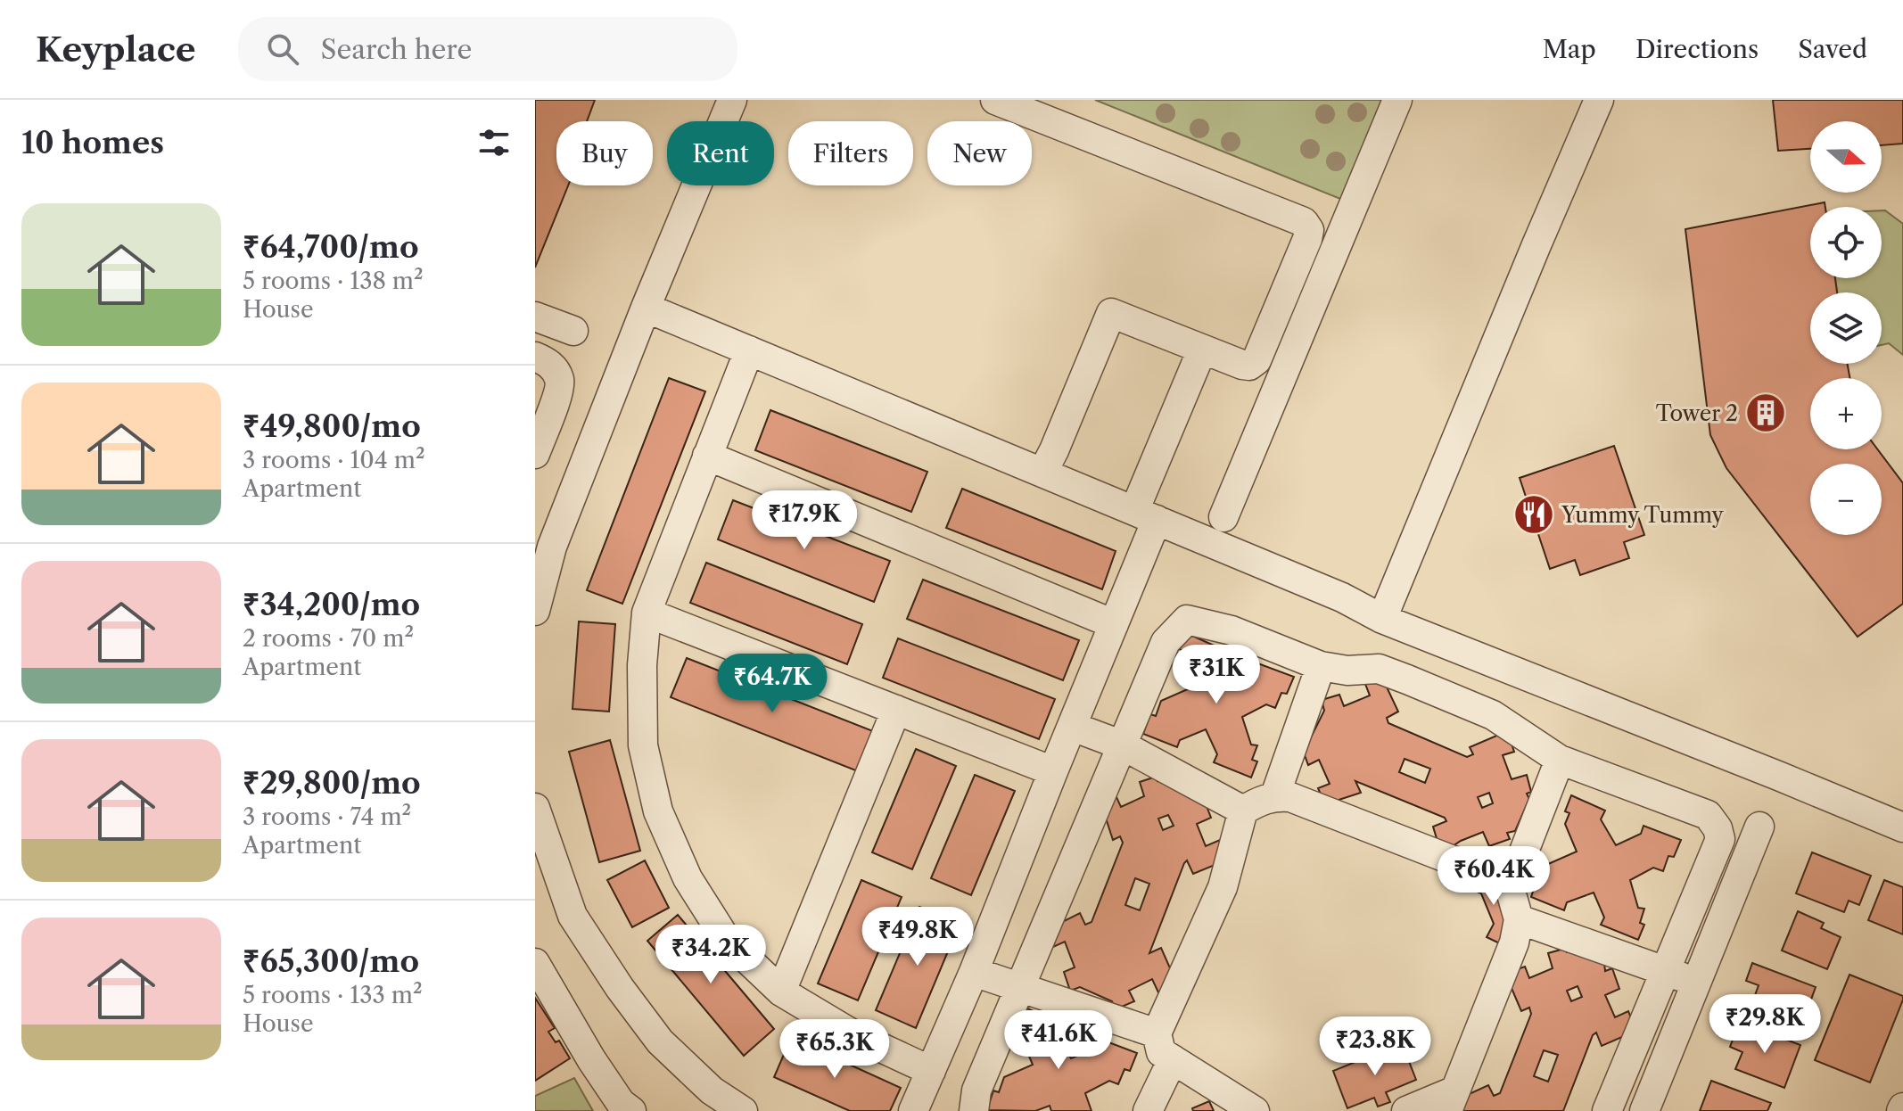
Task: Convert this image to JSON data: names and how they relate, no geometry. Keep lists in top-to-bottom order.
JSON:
{
  "places": {
    "building": ["Tower 2"],
    "restaurant": ["Yummy Tummy"]
  },
  "north": "right",
  "page": {
    "header": "Keyplace",
    "search": "Search here",
    "nav": ["Map", "Directions", "Saved"],
    "heading": "10 homes",
    "map_buttons": ["+", "−"],
    "chip": [
      "Buy",
      "Rent",
      "Filters",
      "New"
    ],
    "list": [
      {
        "name": "₹64,700/mo",
        "note": "5 rooms · 138 m² · House"
      },
      {
        "name": "₹49,800/mo",
        "note": "3 rooms · 104 m² · Apartment"
      },
      {
        "name": "₹34,200/mo",
        "note": "2 rooms · 70 m² · Apartment"
      },
      {
        "name": "₹29,800/mo",
        "note": "3 rooms · 74 m² · Apartment"
      },
      {
        "name": "₹65,300/mo",
        "note": "5 rooms · 133 m² · House"
      }
    ],
    "price": [
      "₹17.9K",
      "₹31K",
      "₹64.7K",
      "₹60.4K",
      "₹49.8K",
      "₹34.2K",
      "₹29.8K",
      "₹41.6K",
      "₹23.8K",
      "₹65.3K"
    ]
  }
}
